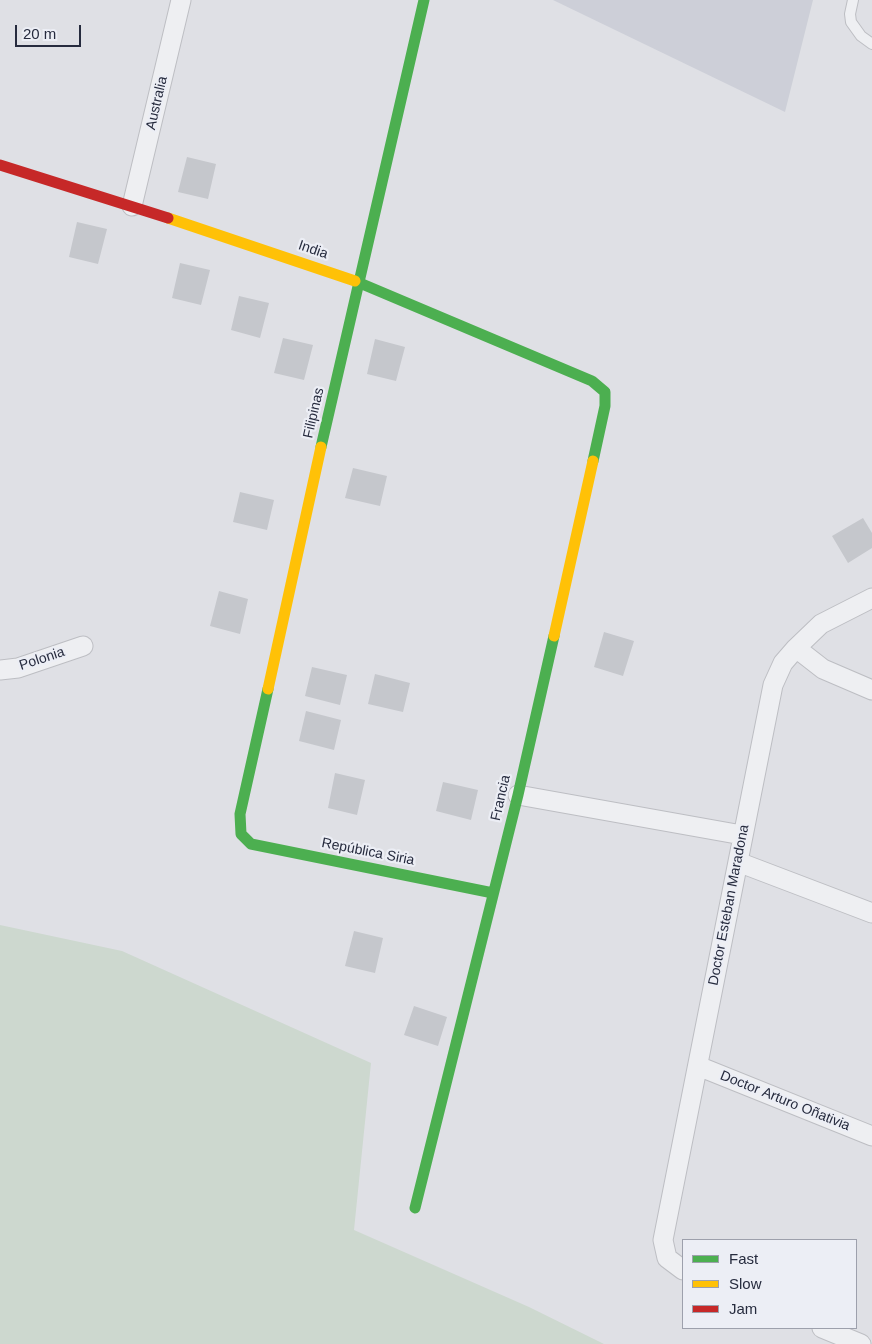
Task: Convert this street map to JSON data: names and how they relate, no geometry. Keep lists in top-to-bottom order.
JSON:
{
  "streets": {
    "street": [
      "Australia",
      "India",
      "Filipinas",
      "Polonia",
      "Francia",
      "República Siria",
      "Doctor Esteban Maradona",
      "Doctor Arturo Oñativia"
    ]
  },
  "crossings": [
    ["Australia", "India"],
    ["India", "Filipinas"],
    ["India", "Francia"],
    ["Filipinas", "República Siria"],
    ["Francia", "República Siria"],
    ["Doctor Esteban Maradona", "Doctor Arturo Oñativia"]
  ],
  "legend": ["Fast", "Slow", "Jam"],
  "scale_bar": "20 m"
}
